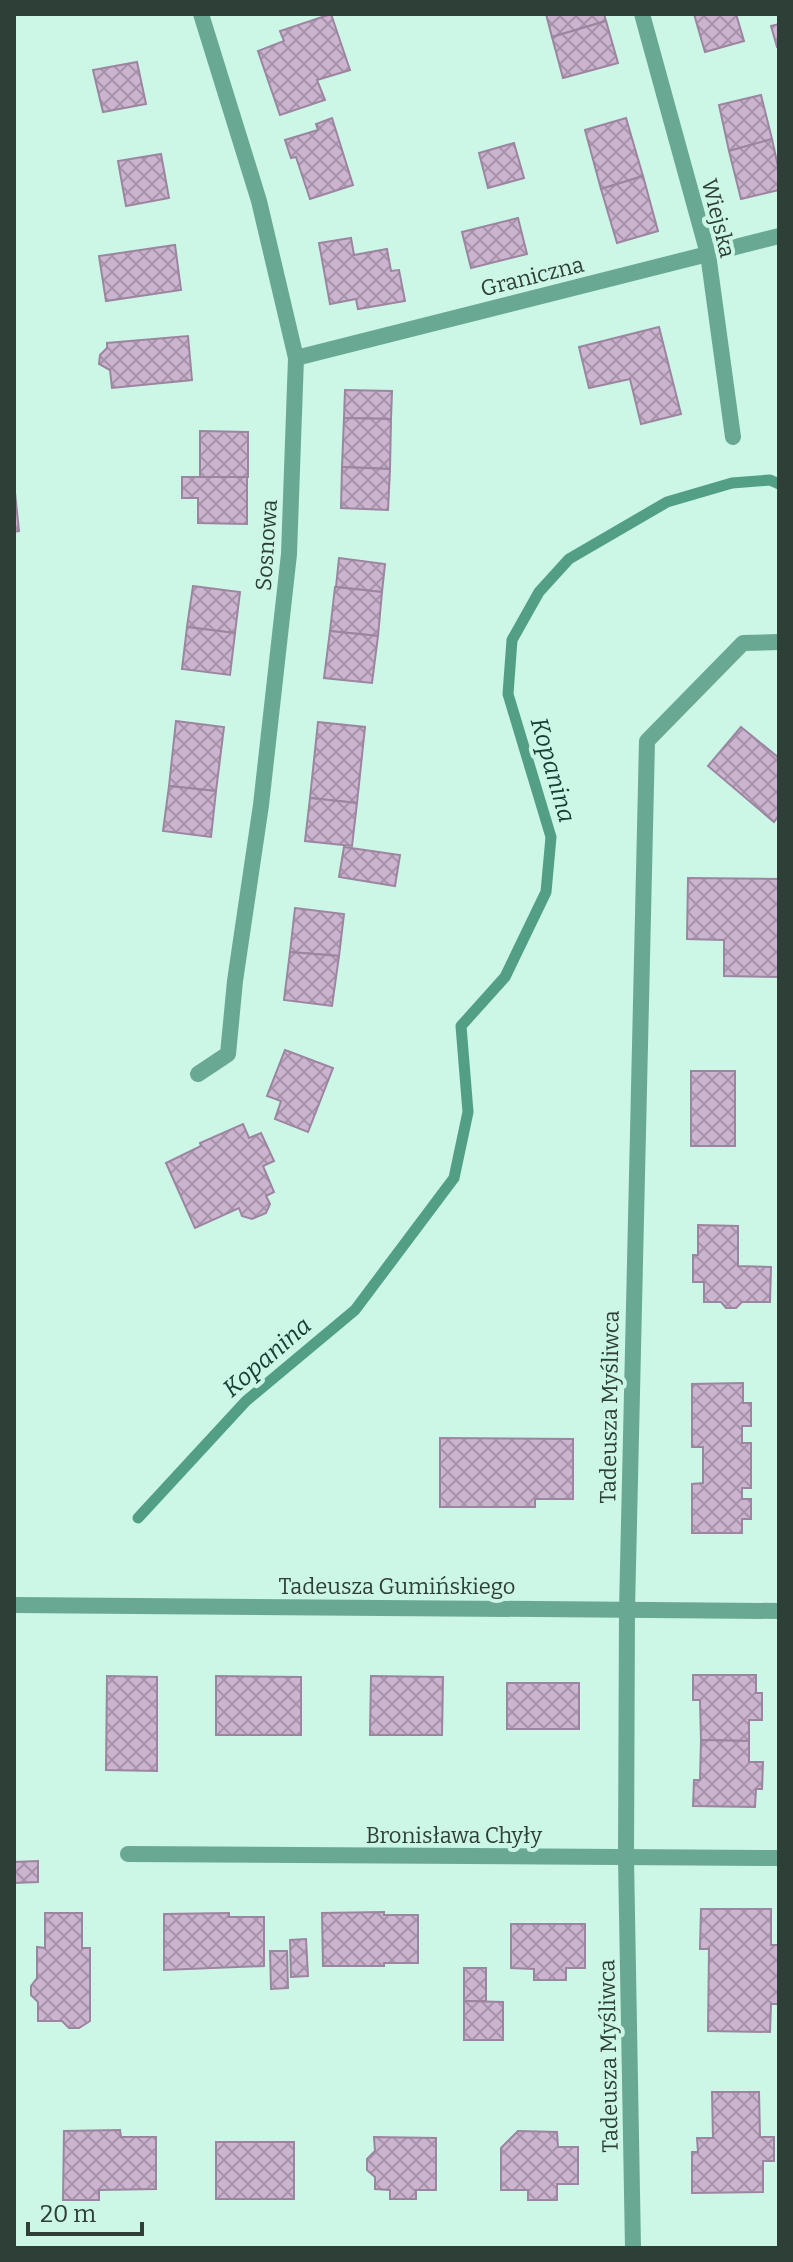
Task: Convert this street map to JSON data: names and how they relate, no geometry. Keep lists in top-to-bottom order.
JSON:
{
  "streets": {
    "street": [
      "Wiejska",
      "Graniczna",
      "Sosnowa",
      "Tadeusza Myśliwca",
      "Tadeusza Gumińskiego",
      "Bronisława Chyły"
    ]
  },
  "crossings": [
    ["Wiejska", "Graniczna"],
    ["Graniczna", "Sosnowa"],
    ["Tadeusza Myśliwca", "Tadeusza Gumińskiego"],
    ["Tadeusza Myśliwca", "Bronisława Chyły"]
  ],
  "water": ["Kopanina"],
  "scale_bar": "20 m"
}
